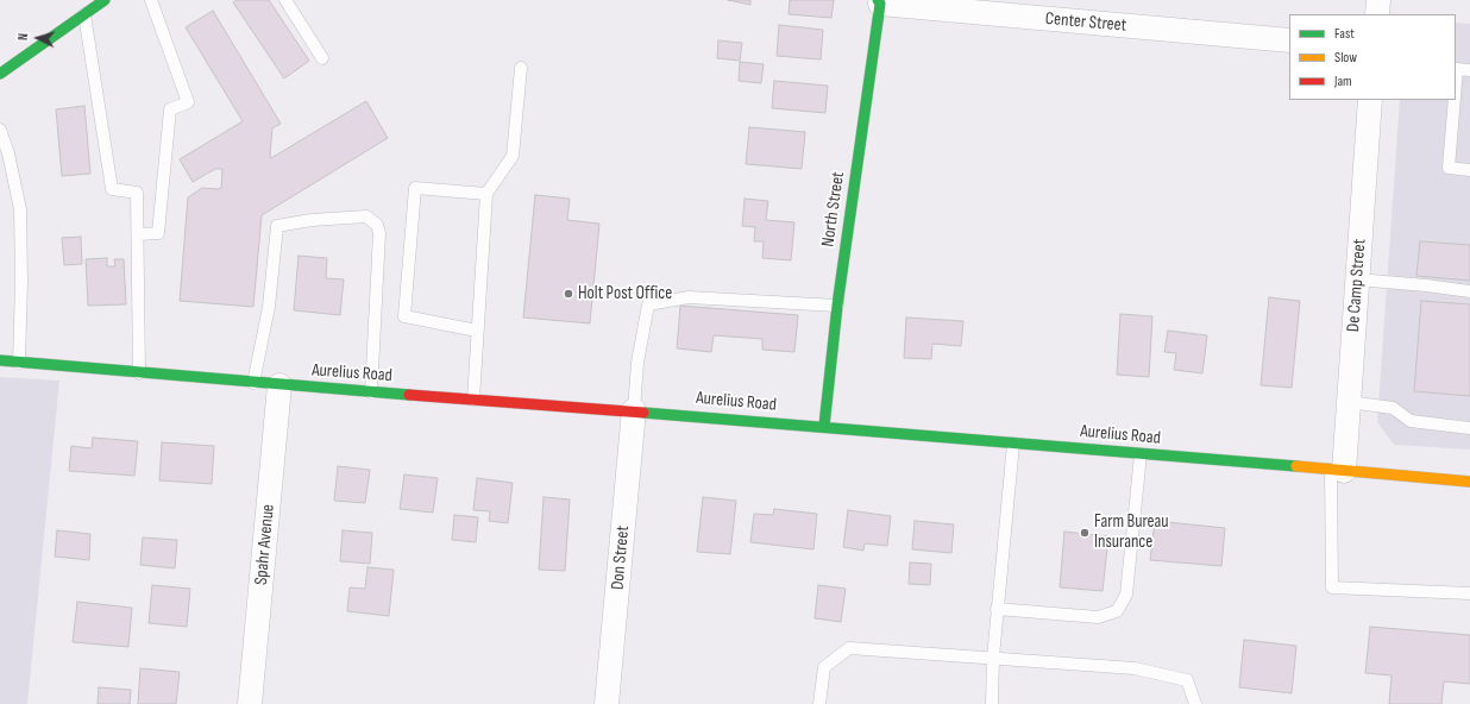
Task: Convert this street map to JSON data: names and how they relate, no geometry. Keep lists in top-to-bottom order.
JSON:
{
  "streets": {
    "street": [
      "Center Street",
      "North Street",
      "De Camp Street",
      "Aurelius Road",
      "Spahr Avenue",
      "Don Street"
    ]
  },
  "crossings": [
    ["Center Street", "North Street"],
    ["North Street", "Aurelius Road"],
    ["De Camp Street", "Aurelius Road"],
    ["Aurelius Road", "Spahr Avenue"],
    ["Aurelius Road", "Don Street"]
  ],
  "places": ["Holt Post Office", "Farm Bureau Insurance"],
  "legend": ["Fast", "Slow", "Jam"],
  "north": "left"
}
